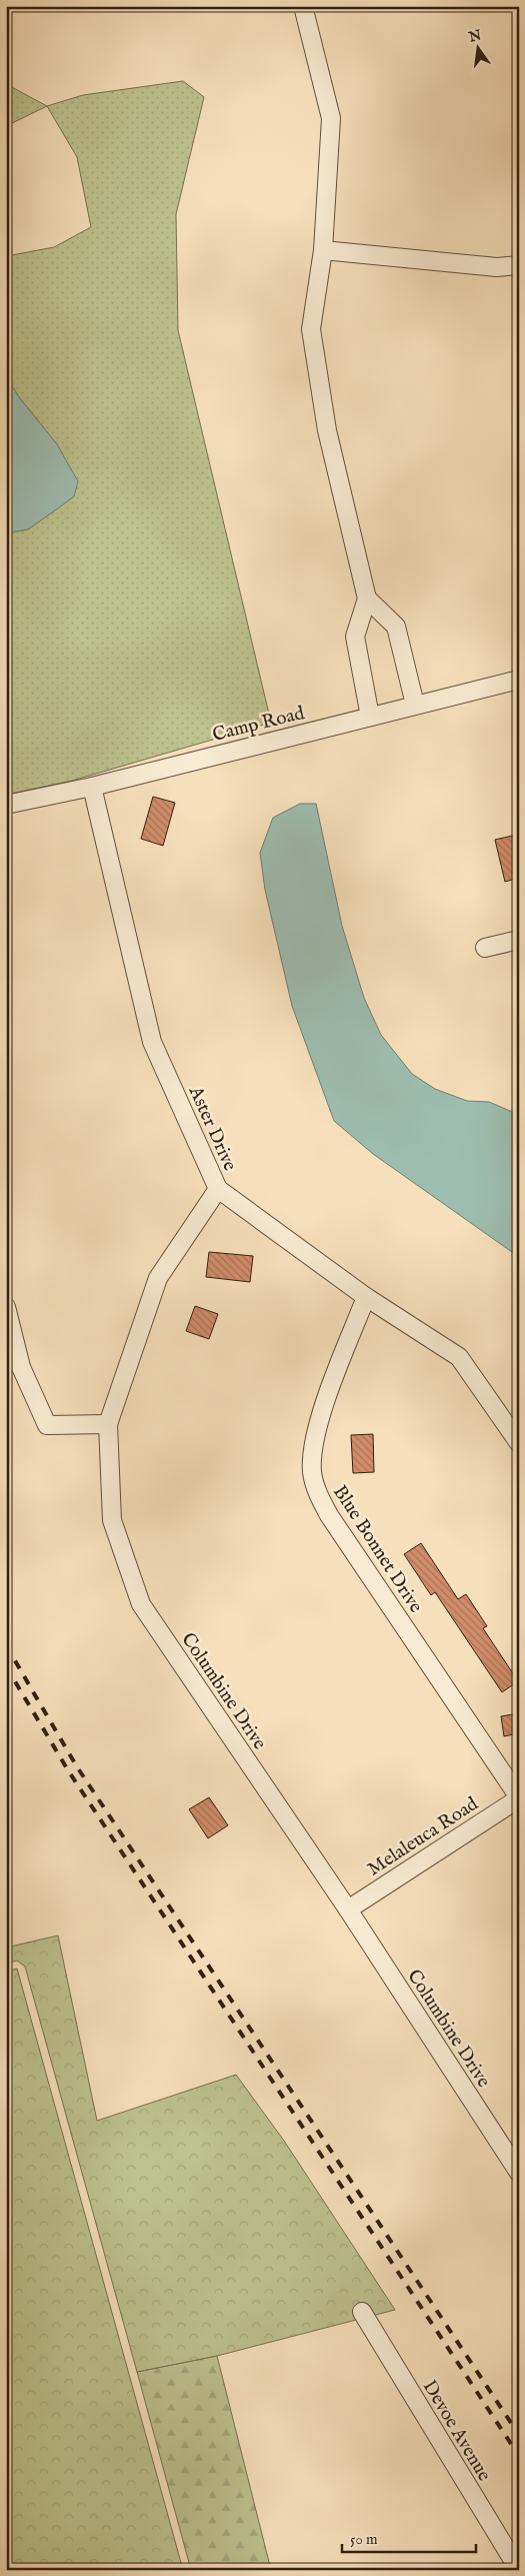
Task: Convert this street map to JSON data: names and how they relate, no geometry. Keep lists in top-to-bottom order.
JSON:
{
  "streets": {
    "street": [
      "Camp Road",
      "Aster Drive",
      "Blue Bonnet Drive",
      "Columbine Drive",
      "Melaleuca Road",
      "Devoe Avenue"
    ]
  },
  "crossings": [
    ["Camp Road", "Aster Drive"],
    ["Aster Drive", "Blue Bonnet Drive"],
    ["Aster Drive", "Columbine Drive"],
    ["Blue Bonnet Drive", "Melaleuca Road"],
    ["Columbine Drive", "Melaleuca Road"]
  ],
  "scale_bar": "50 m",
  "north": "top"
}
